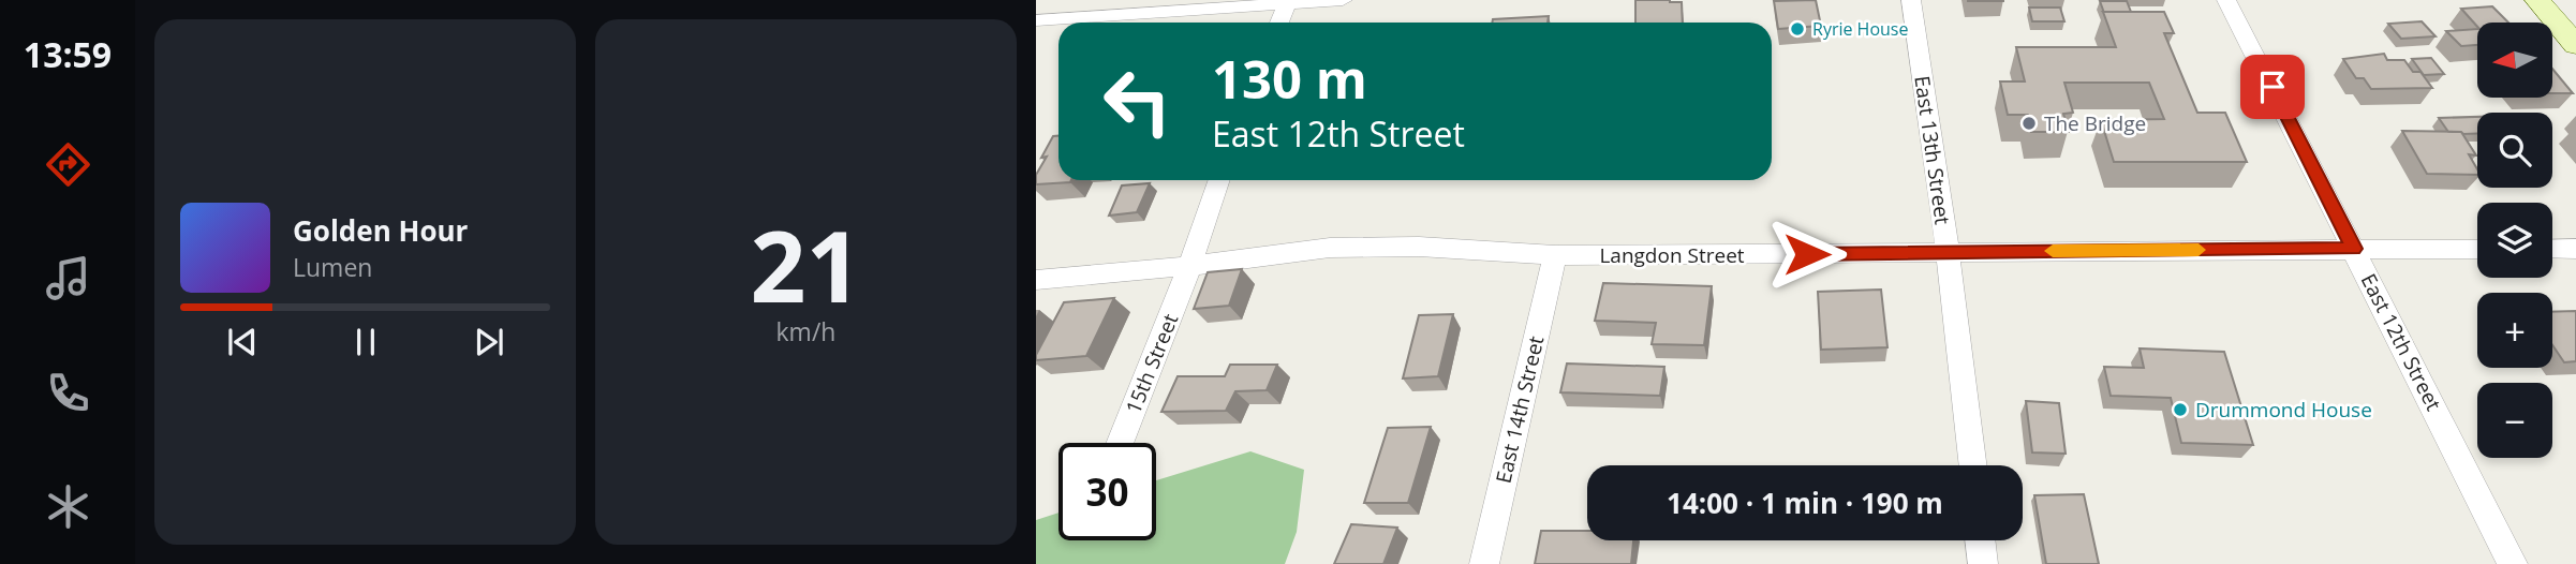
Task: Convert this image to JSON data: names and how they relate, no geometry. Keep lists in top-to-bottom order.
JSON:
{
  "streets": {
    "street": [
      "East 13th Street",
      "Langdon Street",
      "East 12th Street",
      "15th Street",
      "East 14th Street"
    ]
  },
  "crossings": [
    ["East 13th Street", "Langdon Street"],
    ["Langdon Street", "East 12th Street"],
    ["Langdon Street", "15th Street"],
    ["Langdon Street", "East 14th Street"]
  ],
  "places": ["Ryrie House", "The Bridge", "Drummond House"],
  "north": "left",
  "page": {
    "tabs": "13:59",
    "tile": ["21", "km/h"],
    "map_buttons": ["+", "−"],
    "turn": ["130 m", "East 12th Street"],
    "song": ["Golden Hour", "Lumen"],
    "limit": "30",
    "trip": "14:00 · 1 min · 190 m"
  }
}
